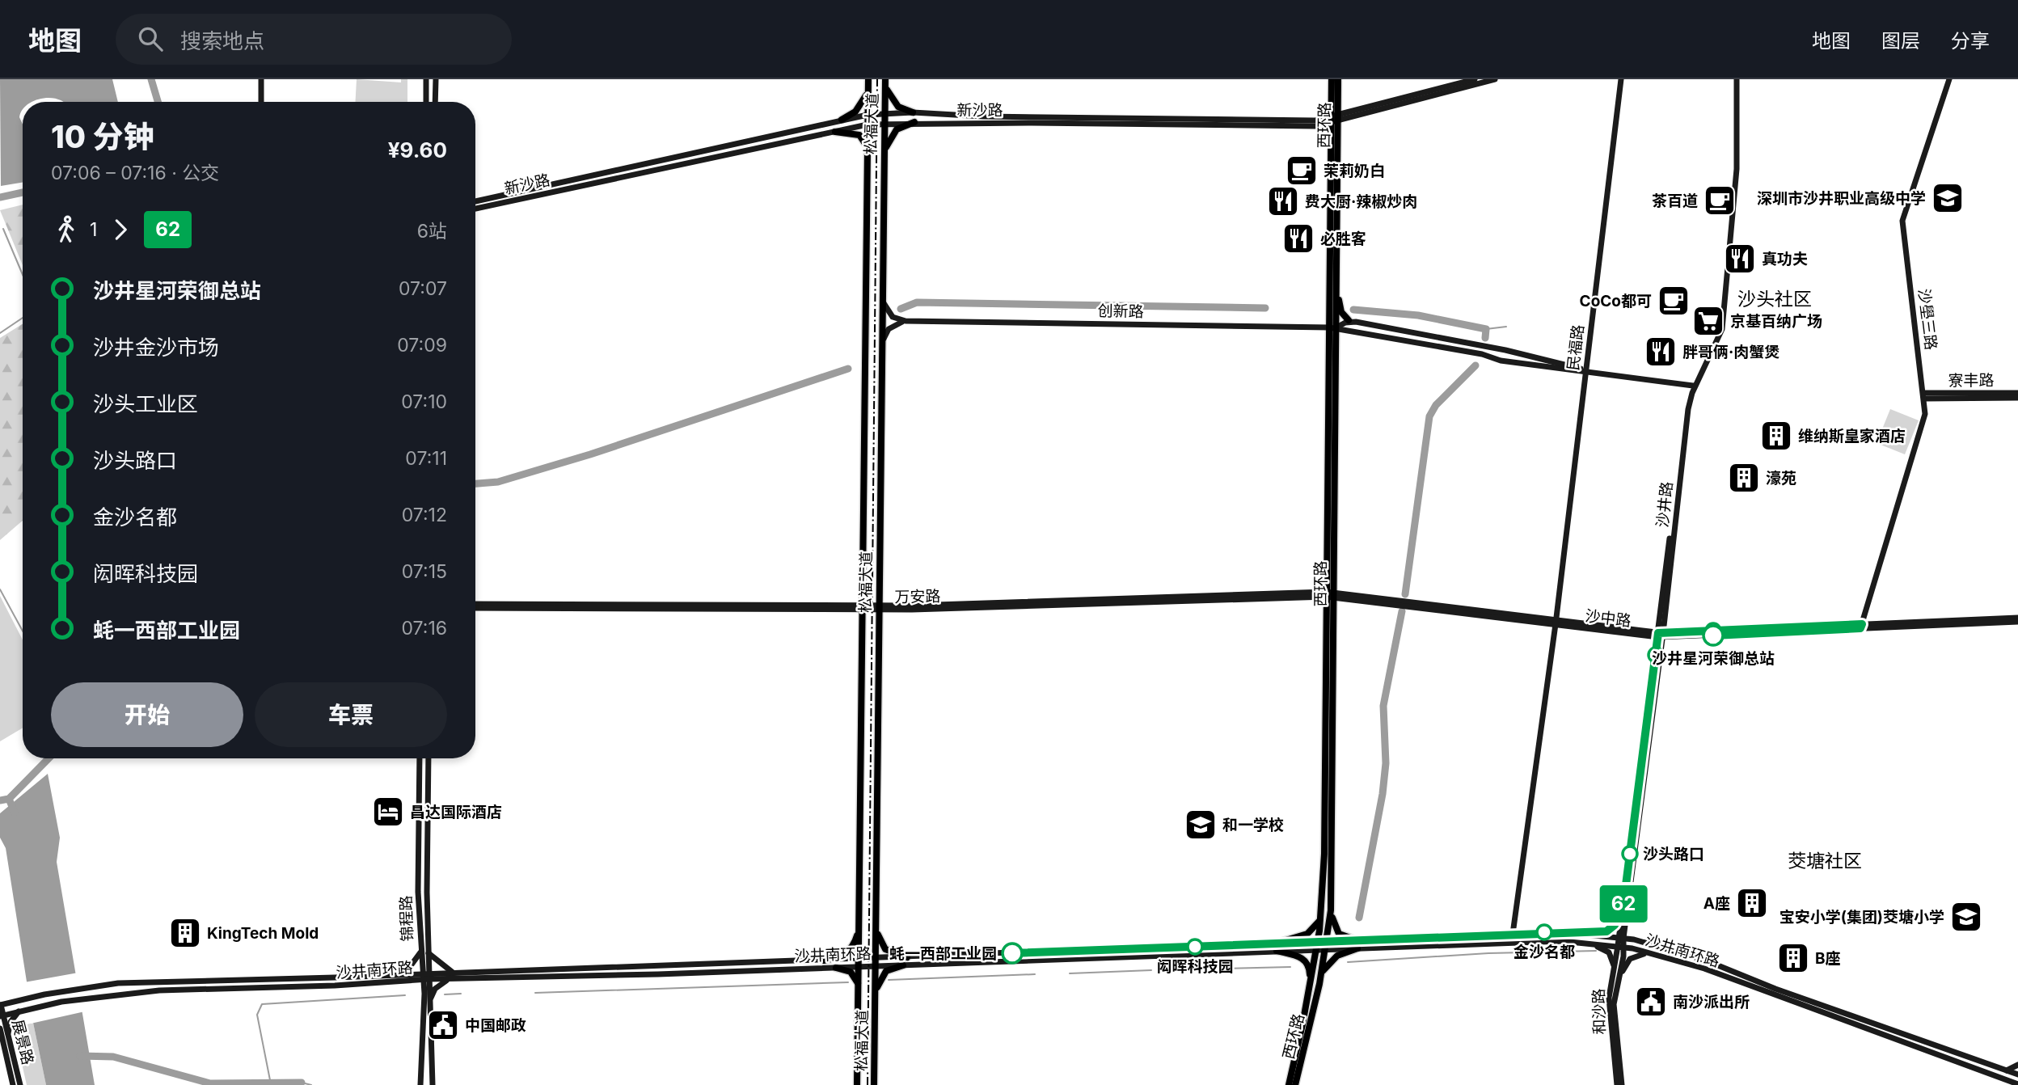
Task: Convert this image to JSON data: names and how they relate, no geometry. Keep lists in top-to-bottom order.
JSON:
{
  "streets": {
    "main road": [
      "新沙路",
      "松福大道",
      "西环路",
      "创新路",
      "沙壆三路",
      "民福路",
      "寮丰路",
      "沙井路",
      "万安路",
      "沙中路",
      "锦程路",
      "沙井南环路",
      "和沙路",
      "展景路"
    ]
  },
  "crossings": [
    ["新沙路", "松福大道"],
    ["新沙路", "西环路"],
    ["松福大道", "万安路"],
    ["松福大道", "沙井南环路"],
    ["西环路", "创新路"],
    ["西环路", "万安路"],
    ["西环路", "沙中路"],
    ["西环路", "沙井南环路"],
    ["创新路", "民福路"],
    ["创新路", "沙井路"],
    ["沙壆三路", "寮丰路"],
    ["沙壆三路", "沙中路"],
    ["民福路", "沙中路"],
    ["民福路", "沙井南环路"],
    ["沙井路", "沙中路"],
    ["沙井路", "沙井南环路"],
    ["沙井路", "和沙路"],
    ["万安路", "沙中路"],
    ["锦程路", "沙井南环路"],
    ["沙井南环路", "和沙路"],
    ["沙井南环路", "展景路"]
  ],
  "districts": ["沙头社区", "茭塘社区"],
  "places": {
    "cafe": ["茉莉奶白", "茶百道", "CoCo都可"],
    "school or university": ["深圳市沙井职业高级中学", "和一学校", "宝安小学(集团)茭塘小学"],
    "restaurant": [
      "费大厨·辣椒炒肉",
      "必胜客",
      "真功夫",
      "胖哥俩·肉蟹煲"
    ],
    "supermarket": ["京基百纳广场"],
    "building": [
      "维纳斯皇家酒店",
      "濠苑",
      "A座",
      "KingTech Mold",
      "B座"
    ],
    "other": [
      "沙井星河荣御总站",
      "沙头路口",
      "金沙名都",
      "闳晖科技园",
      "蚝一西部工业园"
    ],
    "hotel": ["昌达国际酒店"],
    "public building": ["南沙派出所", "中国邮政"]
  },
  "lines": ["bus line 62"],
  "page": {
    "header": "地图",
    "search": "搜索地点",
    "nav": ["地图", "图层", "分享"],
    "on_map": "62",
    "heading": ["10 分钟", "07:06 – 07:16 · 公交", "¥9.60"],
    "legs": ["1", "62", "6站"],
    "list": [
      {
        "name": "沙井星河荣御总站",
        "value": "07:07"
      },
      {
        "name": "沙井金沙市场",
        "value": "07:09"
      },
      {
        "name": "沙头工业区",
        "value": "07:10"
      },
      {
        "name": "沙头路口",
        "value": "07:11"
      },
      {
        "name": "金沙名都",
        "value": "07:12"
      },
      {
        "name": "闳晖科技园",
        "value": "07:15"
      },
      {
        "name": "蚝一西部工业园",
        "value": "07:16"
      }
    ],
    "buttons": ["开始", "车票"]
  }
}
